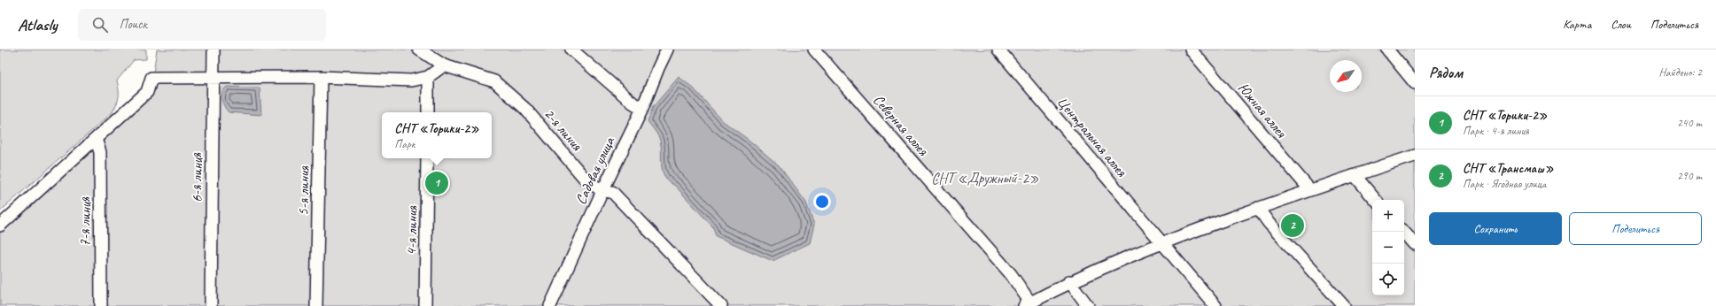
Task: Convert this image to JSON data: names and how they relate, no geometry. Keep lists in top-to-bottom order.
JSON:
{
  "streets": {
    "street": [
      "Южная аллея",
      "Северная аллея",
      "2-я линия",
      "Центральная аллея",
      "Садовая улица",
      "6-я линия",
      "5-я линия",
      "7-я линия",
      "4-я линия"
    ]
  },
  "crossings": [
    ["2-я линия", "Садовая улица"]
  ],
  "parks": ["СНТ «Дружный-2»"],
  "north": "bottom left",
  "page": {
    "header": "Atlasly",
    "search": "Поиск",
    "nav": ["Карта", "Слои", "Поделиться"],
    "heading": ["Рядом", "Найдено: 2"],
    "list": [
      {
        "mark": "1",
        "name": "СНТ «Торики-2»",
        "note": "Парк · 4-я линия",
        "value": "240 m"
      },
      {
        "mark": "2",
        "name": "СНТ «Трансмаш»",
        "note": "Парк · Ягодная улица",
        "value": "290 m"
      }
    ],
    "popup": ["СНТ «Торики-2»", "Парк"],
    "pins": ["1", "2"],
    "map_buttons": ["+", "−"],
    "buttons": ["Сохранить", "Поделиться"]
  }
}
